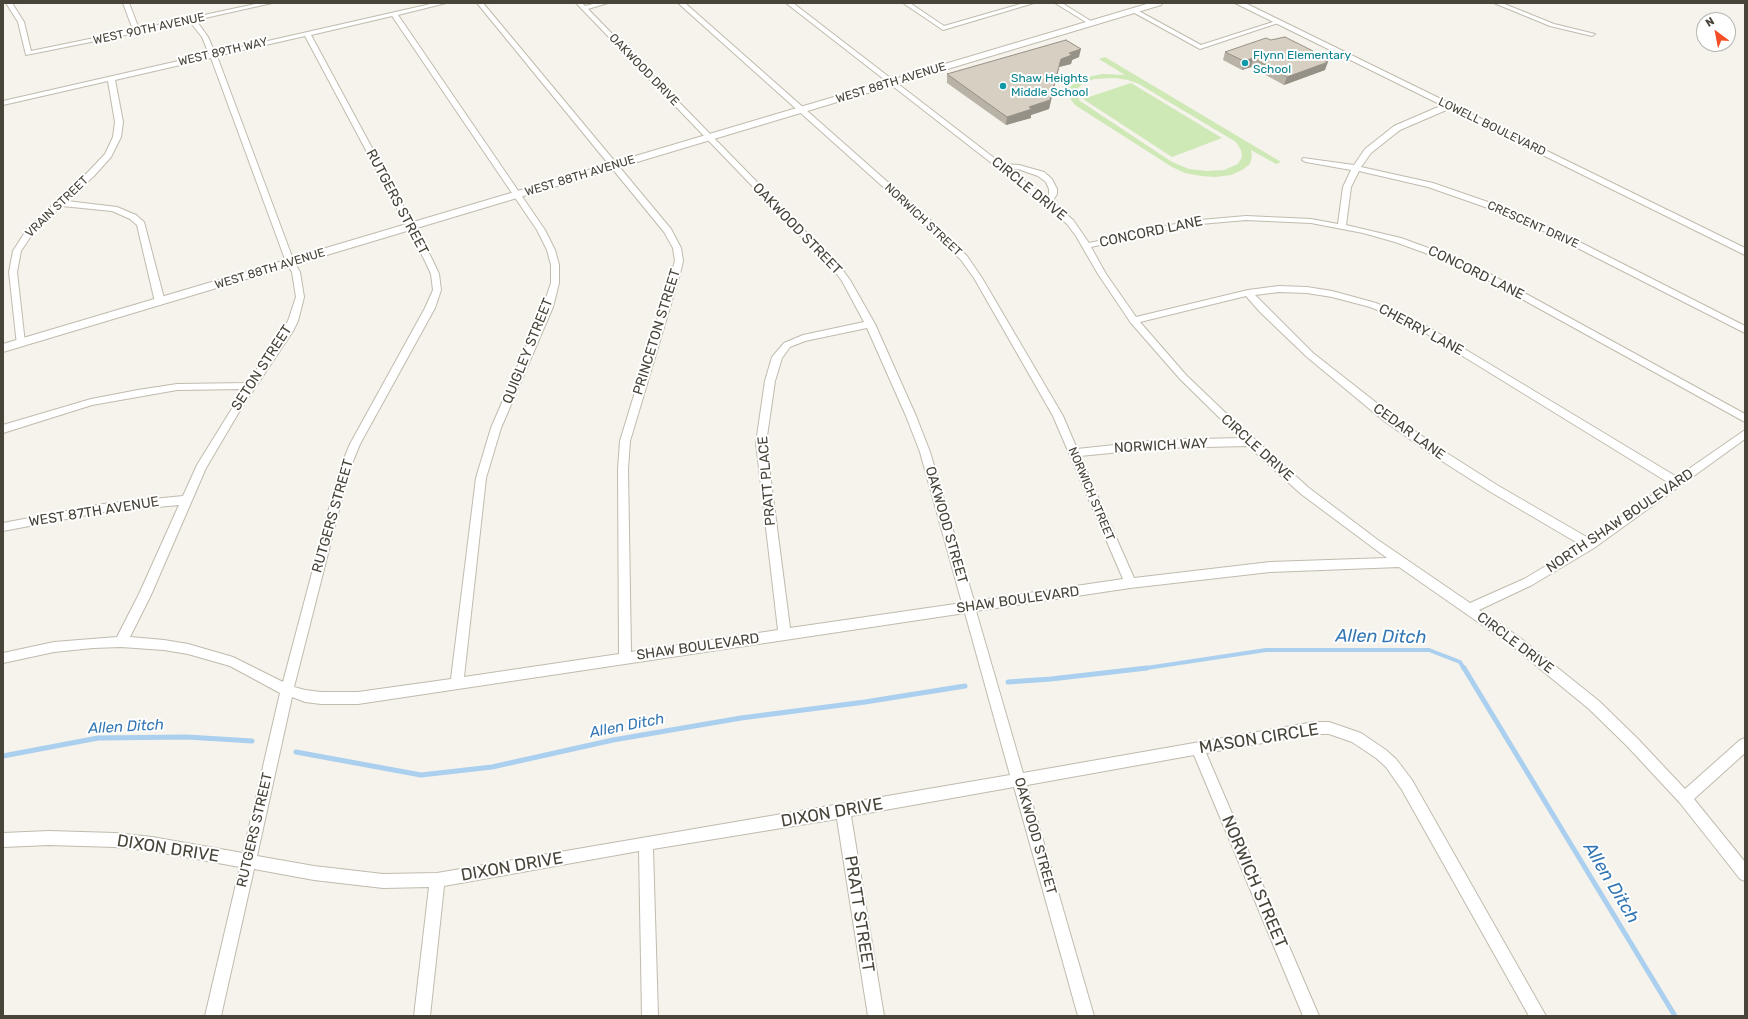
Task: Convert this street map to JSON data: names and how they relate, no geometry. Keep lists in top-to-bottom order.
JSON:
{
  "streets": {
    "street": [
      "WEST 90TH AVENUE",
      "WEST 89TH WAY",
      "OAKWOOD DRIVE",
      "WEST 88TH AVENUE",
      "LOWELL BOULEVARD",
      "CIRCLE DRIVE",
      "RUTGERS STREET",
      "VRAIN STREET",
      "NORWICH STREET",
      "CRESCENT DRIVE",
      "OAKWOOD STREET",
      "CONCORD LANE",
      "CHERRY LANE",
      "PRINCETON STREET",
      "QUIGLEY STREET",
      "SETON STREET",
      "CEDAR LANE",
      "NORWICH WAY",
      "PRATT PLACE",
      "WEST 87TH AVENUE",
      "NORTH SHAW BOULEVARD",
      "SHAW BOULEVARD",
      "MASON CIRCLE",
      "DIXON DRIVE",
      "PRATT STREET"
    ]
  },
  "crossings": [
    ["WEST 90TH AVENUE", "SETON STREET"],
    ["WEST 89TH WAY", "RUTGERS STREET"],
    ["WEST 89TH WAY", "VRAIN STREET"],
    ["WEST 89TH WAY", "QUIGLEY STREET"],
    ["WEST 89TH WAY", "SETON STREET"],
    ["OAKWOOD DRIVE", "WEST 88TH AVENUE"],
    ["OAKWOOD DRIVE", "OAKWOOD STREET"],
    ["WEST 88TH AVENUE", "CIRCLE DRIVE"],
    ["WEST 88TH AVENUE", "RUTGERS STREET"],
    ["WEST 88TH AVENUE", "VRAIN STREET"],
    ["WEST 88TH AVENUE", "NORWICH STREET"],
    ["WEST 88TH AVENUE", "OAKWOOD STREET"],
    ["WEST 88TH AVENUE", "PRINCETON STREET"],
    ["WEST 88TH AVENUE", "QUIGLEY STREET"],
    ["WEST 88TH AVENUE", "SETON STREET"],
    ["CIRCLE DRIVE", "CONCORD LANE"],
    ["CIRCLE DRIVE", "CHERRY LANE"],
    ["CIRCLE DRIVE", "NORWICH WAY"],
    ["CIRCLE DRIVE", "NORTH SHAW BOULEVARD"],
    ["CIRCLE DRIVE", "SHAW BOULEVARD"],
    ["RUTGERS STREET", "SHAW BOULEVARD"],
    ["RUTGERS STREET", "DIXON DRIVE"],
    ["NORWICH STREET", "NORWICH WAY"],
    ["NORWICH STREET", "SHAW BOULEVARD"],
    ["NORWICH STREET", "MASON CIRCLE"],
    ["OAKWOOD STREET", "PRATT PLACE"],
    ["OAKWOOD STREET", "SHAW BOULEVARD"],
    ["OAKWOOD STREET", "MASON CIRCLE"],
    ["OAKWOOD STREET", "DIXON DRIVE"],
    ["CHERRY LANE", "CEDAR LANE"],
    ["CHERRY LANE", "NORTH SHAW BOULEVARD"],
    ["PRINCETON STREET", "SHAW BOULEVARD"],
    ["QUIGLEY STREET", "SHAW BOULEVARD"],
    ["SETON STREET", "WEST 87TH AVENUE"],
    ["SETON STREET", "SHAW BOULEVARD"],
    ["CEDAR LANE", "NORTH SHAW BOULEVARD"],
    ["PRATT PLACE", "SHAW BOULEVARD"],
    ["MASON CIRCLE", "DIXON DRIVE"],
    ["DIXON DRIVE", "PRATT STREET"]
  ],
  "water": ["Allen Ditch"],
  "places": ["Flynn Elementary School", "Shaw Heights Middle School"],
  "north": "top left"
}
